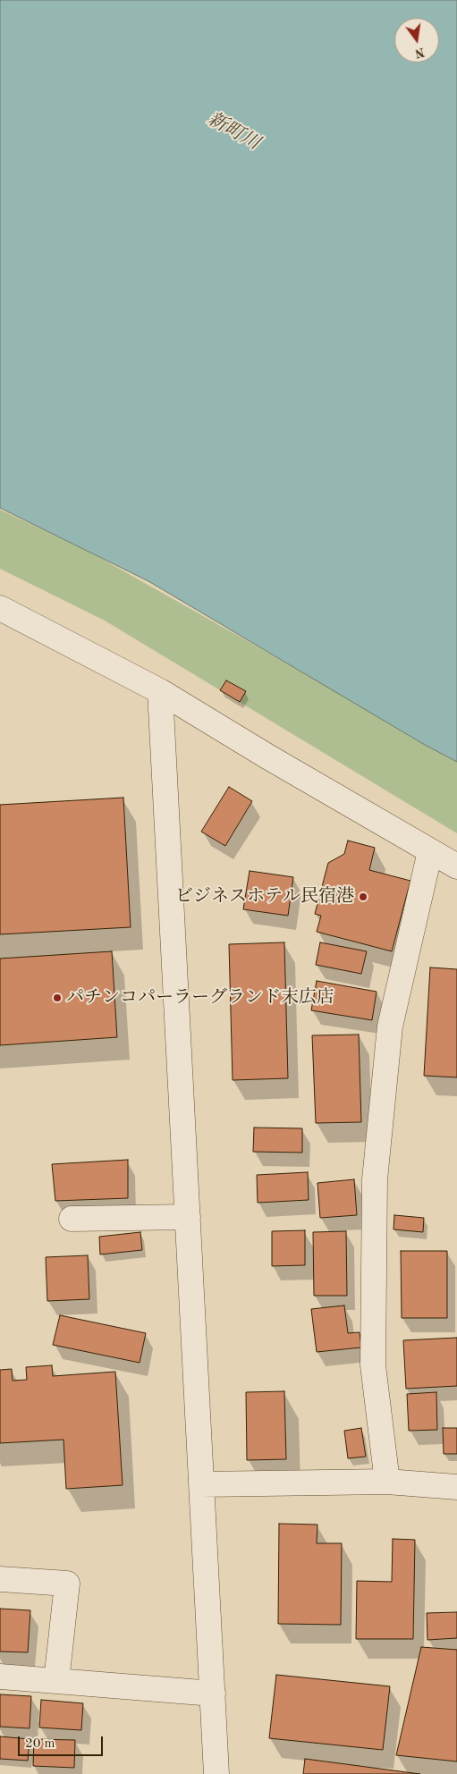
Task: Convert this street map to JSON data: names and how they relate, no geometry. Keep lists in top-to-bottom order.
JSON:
{
  "water": ["新町川"],
  "places": ["ビジネスホテル民宿港", "パチンコパーラーグランド末広店"],
  "scale_bar": "20 m",
  "north": "bottom"
}
